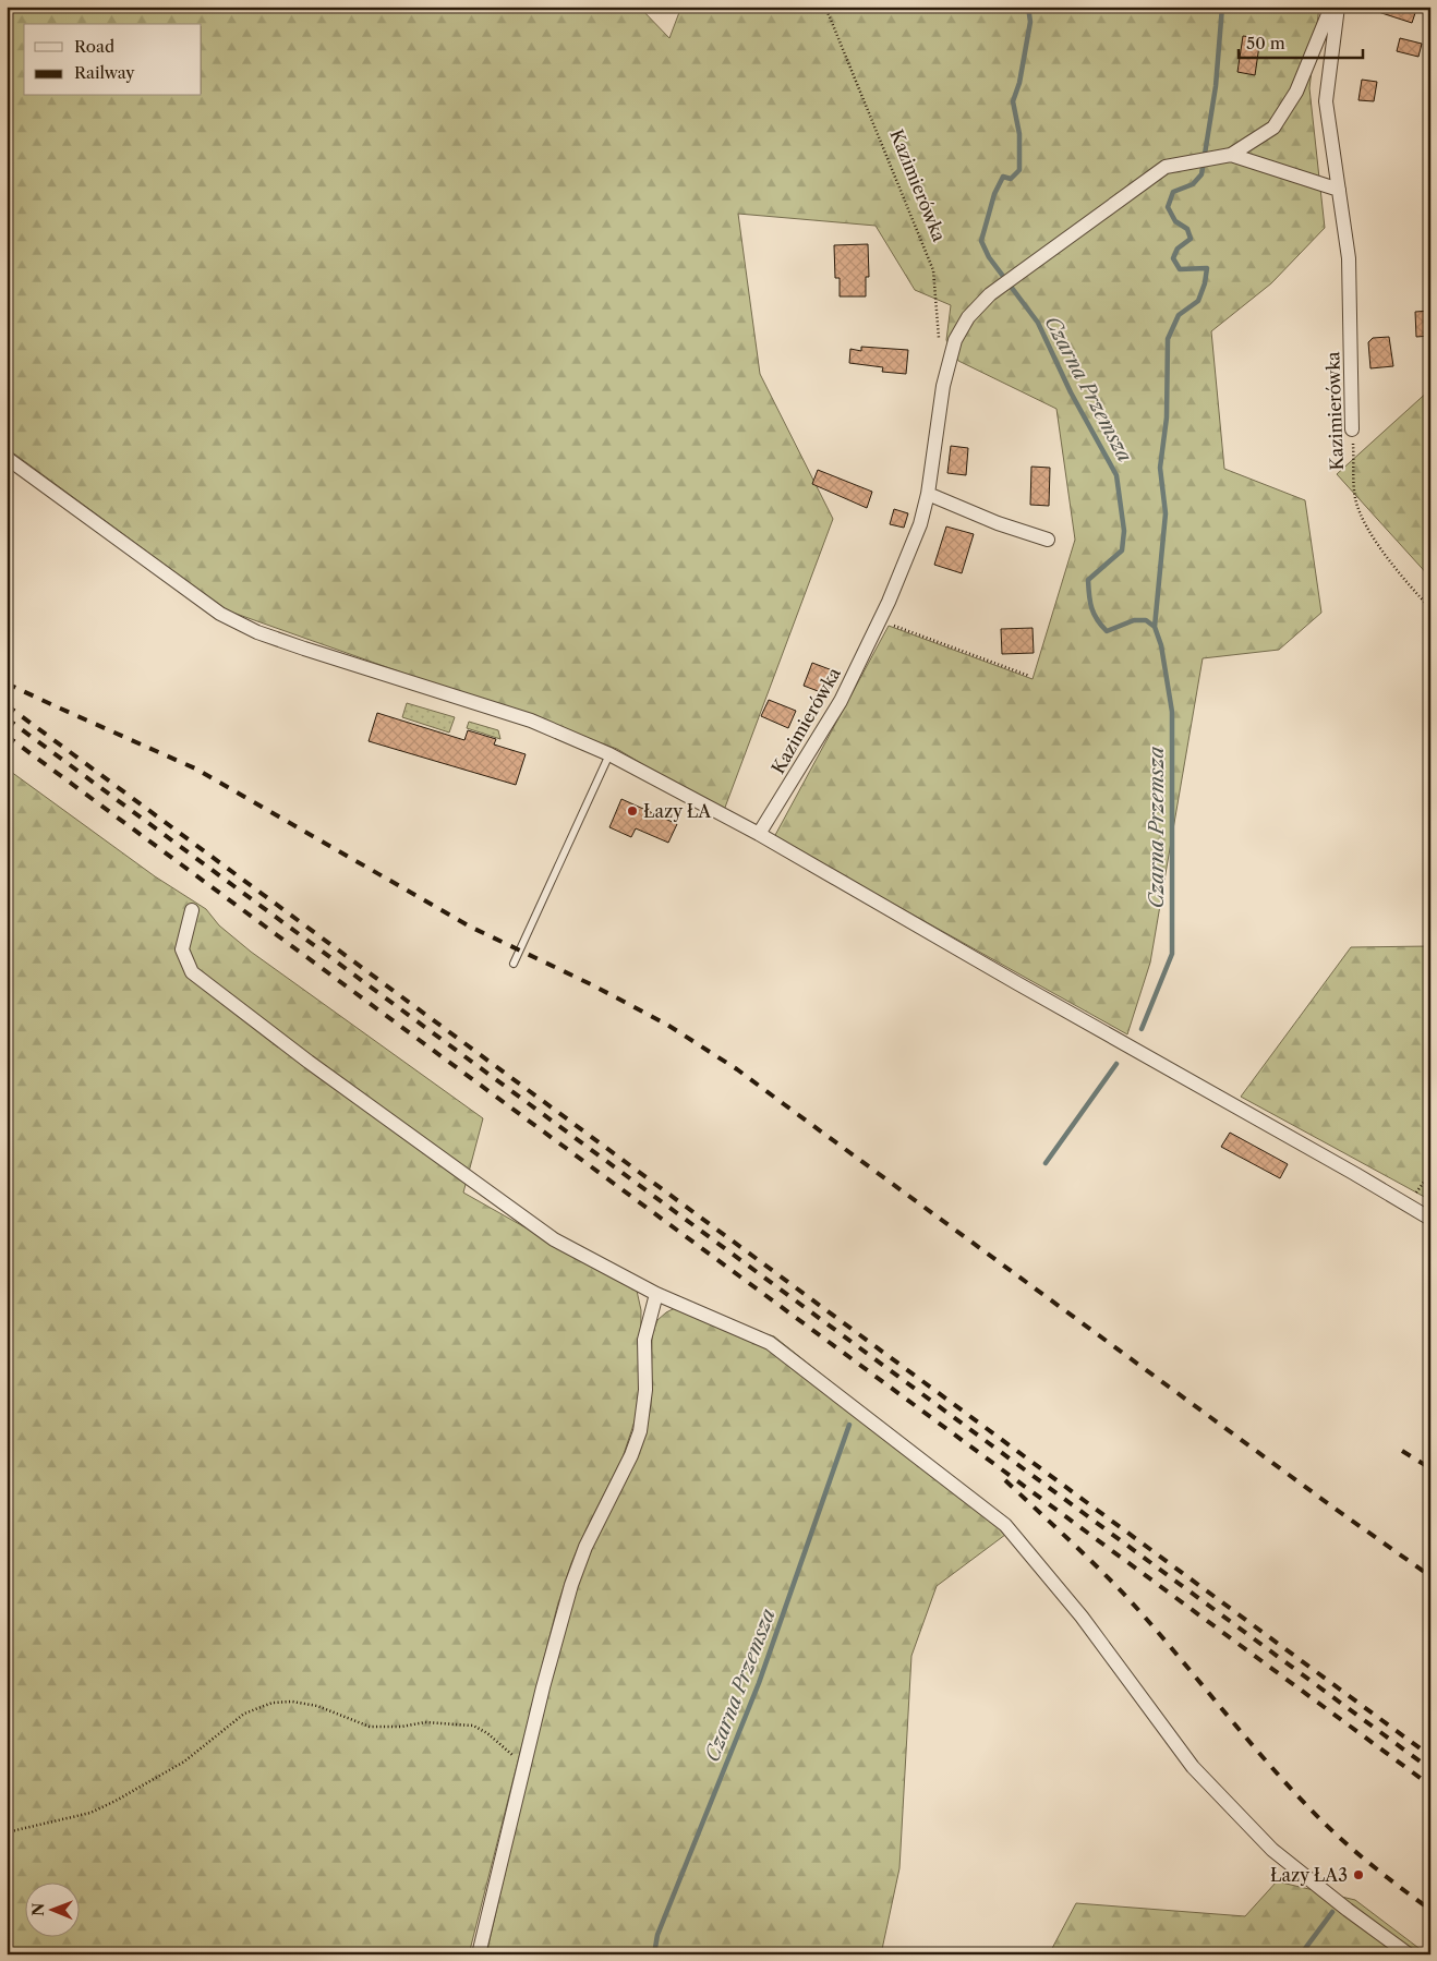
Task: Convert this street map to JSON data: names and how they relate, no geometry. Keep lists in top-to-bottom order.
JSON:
{
  "streets": {
    "street": ["Kazimierówka"]
  },
  "water": ["Czarna Przemsza"],
  "places": ["Łazy ŁA", "Łazy ŁA3"],
  "legend": ["Road", "Railway"],
  "scale_bar": "50 m",
  "north": "left"
}
